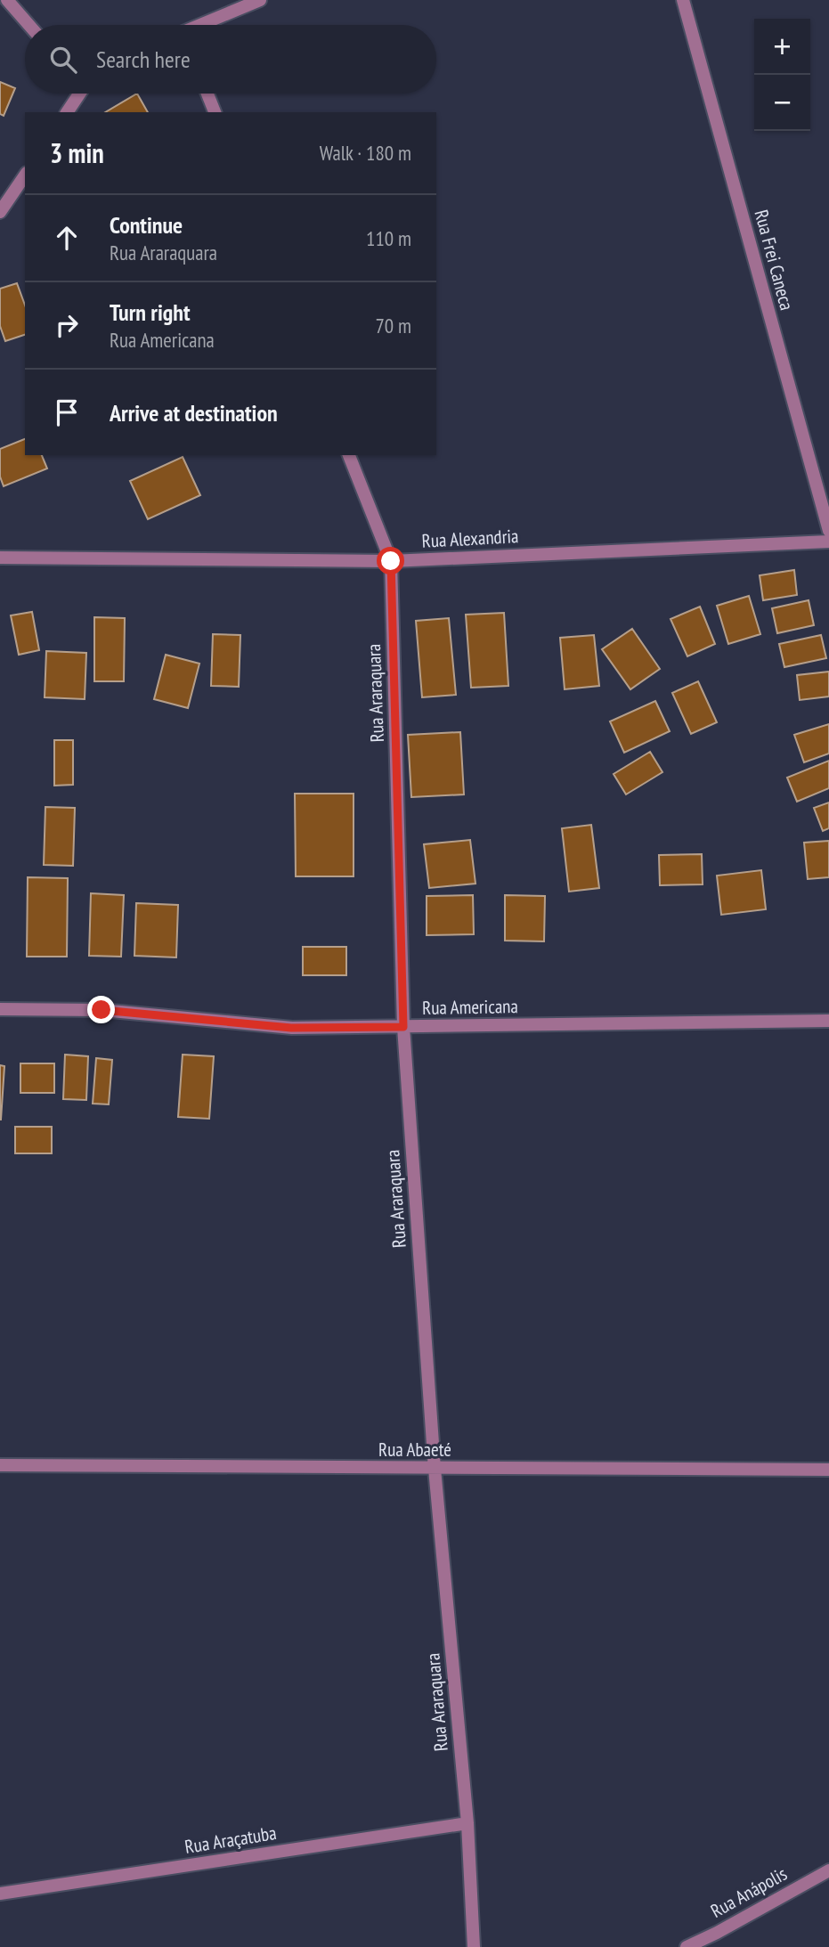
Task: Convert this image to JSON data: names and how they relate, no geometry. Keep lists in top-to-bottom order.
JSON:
{
  "streets": {
    "street": [
      "Rua Frei Caneca",
      "Rua Alexandria",
      "Rua Araraquara",
      "Rua Americana",
      "Rua Abaeté",
      "Rua Araçatuba",
      "Rua Anápolis"
    ]
  },
  "crossings": [
    ["Rua Alexandria", "Rua Araraquara"],
    ["Rua Araraquara", "Rua Americana"],
    ["Rua Araraquara", "Rua Abaeté"],
    ["Rua Araraquara", "Rua Araçatuba"]
  ],
  "page": {
    "map_buttons": ["+", "−"],
    "search": "Search here",
    "heading": ["3 min", "Walk · 180 m"],
    "list": [
      ["Continue", "Rua Araraquara", "110 m"],
      ["Turn right", "Rua Americana", "70 m"],
      "Arrive at destination"
    ]
  }
}
